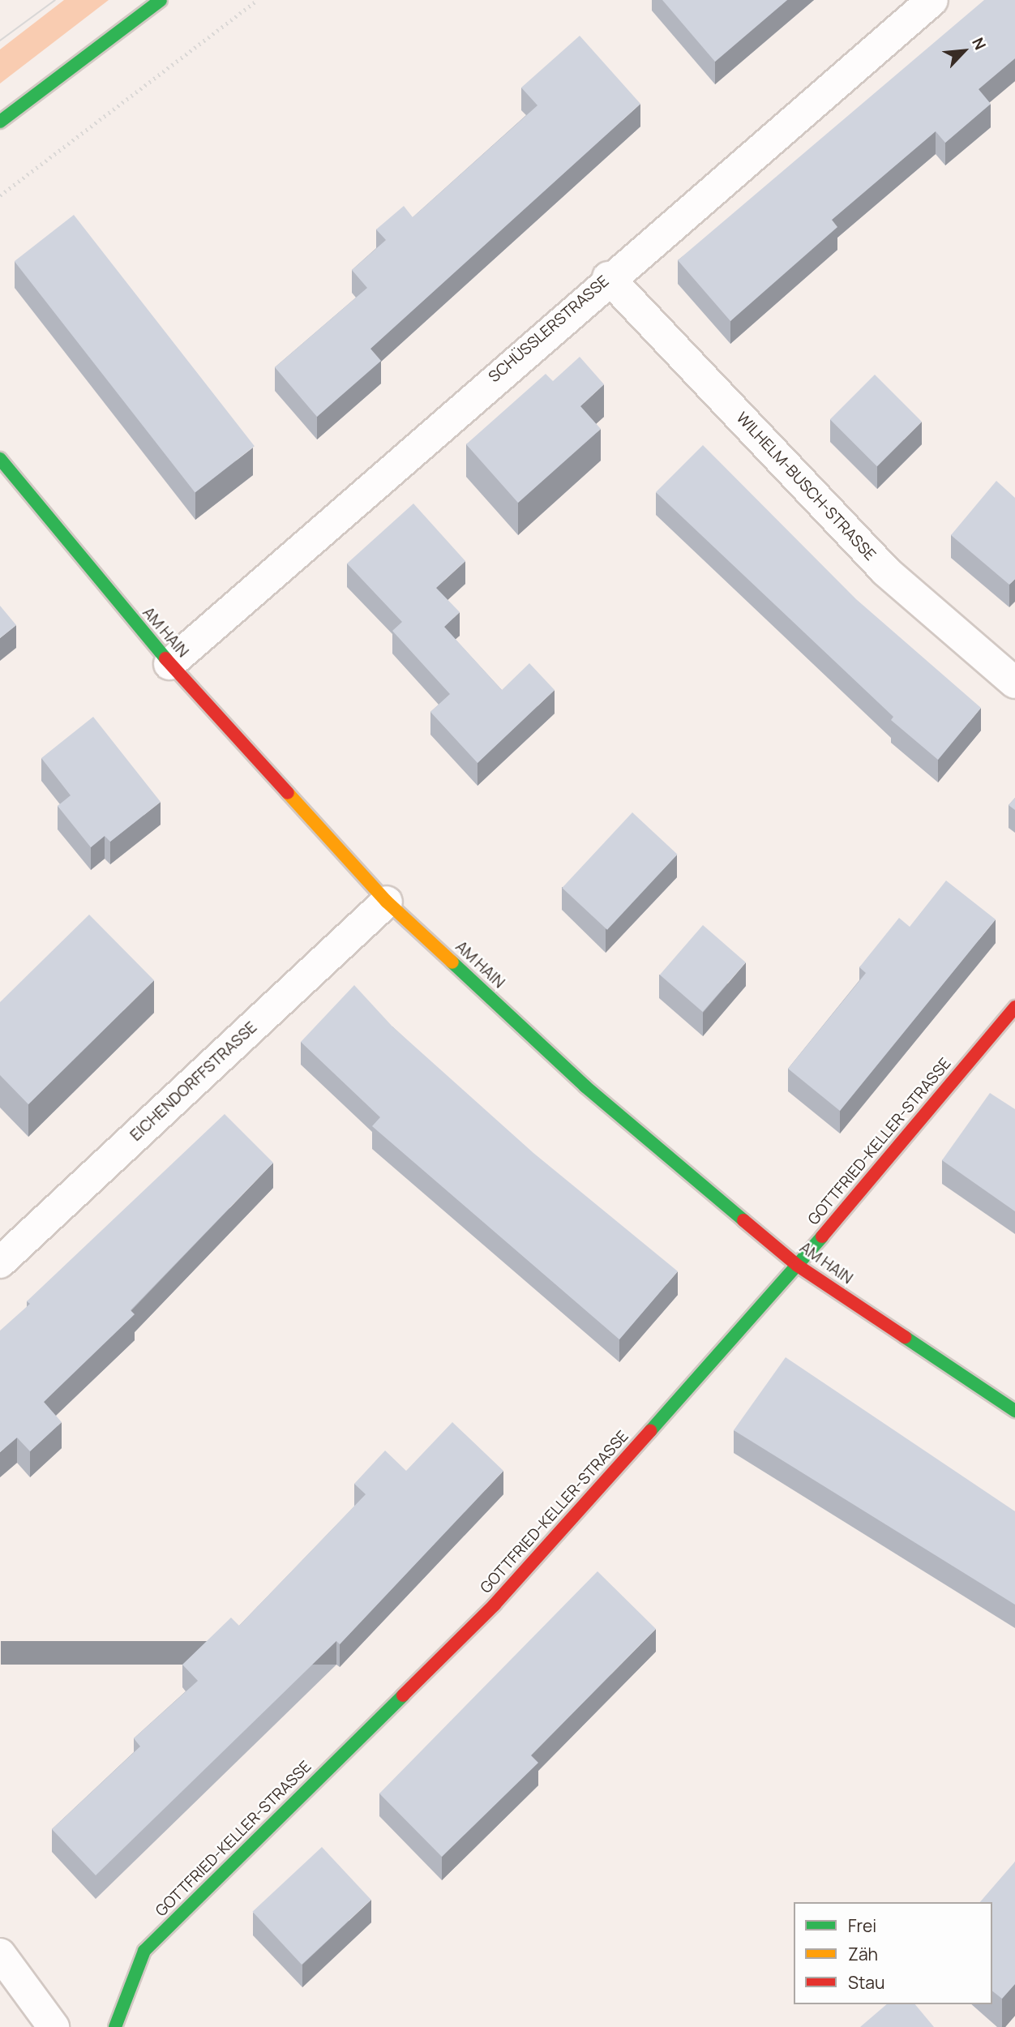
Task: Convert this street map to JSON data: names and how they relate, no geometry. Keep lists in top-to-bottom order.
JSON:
{
  "streets": {
    "street": [
      "SCHÜSSLERSTRASSE",
      "WILHELM-BUSCH-STRASSE",
      "AM HAIN",
      "EICHENDORFFSTRASSE",
      "GOTTFRIED-KELLER-STRASSE"
    ]
  },
  "crossings": [
    ["SCHÜSSLERSTRASSE", "WILHELM-BUSCH-STRASSE"],
    ["SCHÜSSLERSTRASSE", "AM HAIN"],
    ["AM HAIN", "EICHENDORFFSTRASSE"],
    ["AM HAIN", "GOTTFRIED-KELLER-STRASSE"]
  ],
  "legend": ["Frei", "Zäh", "Stau"],
  "north": "top right"
}
